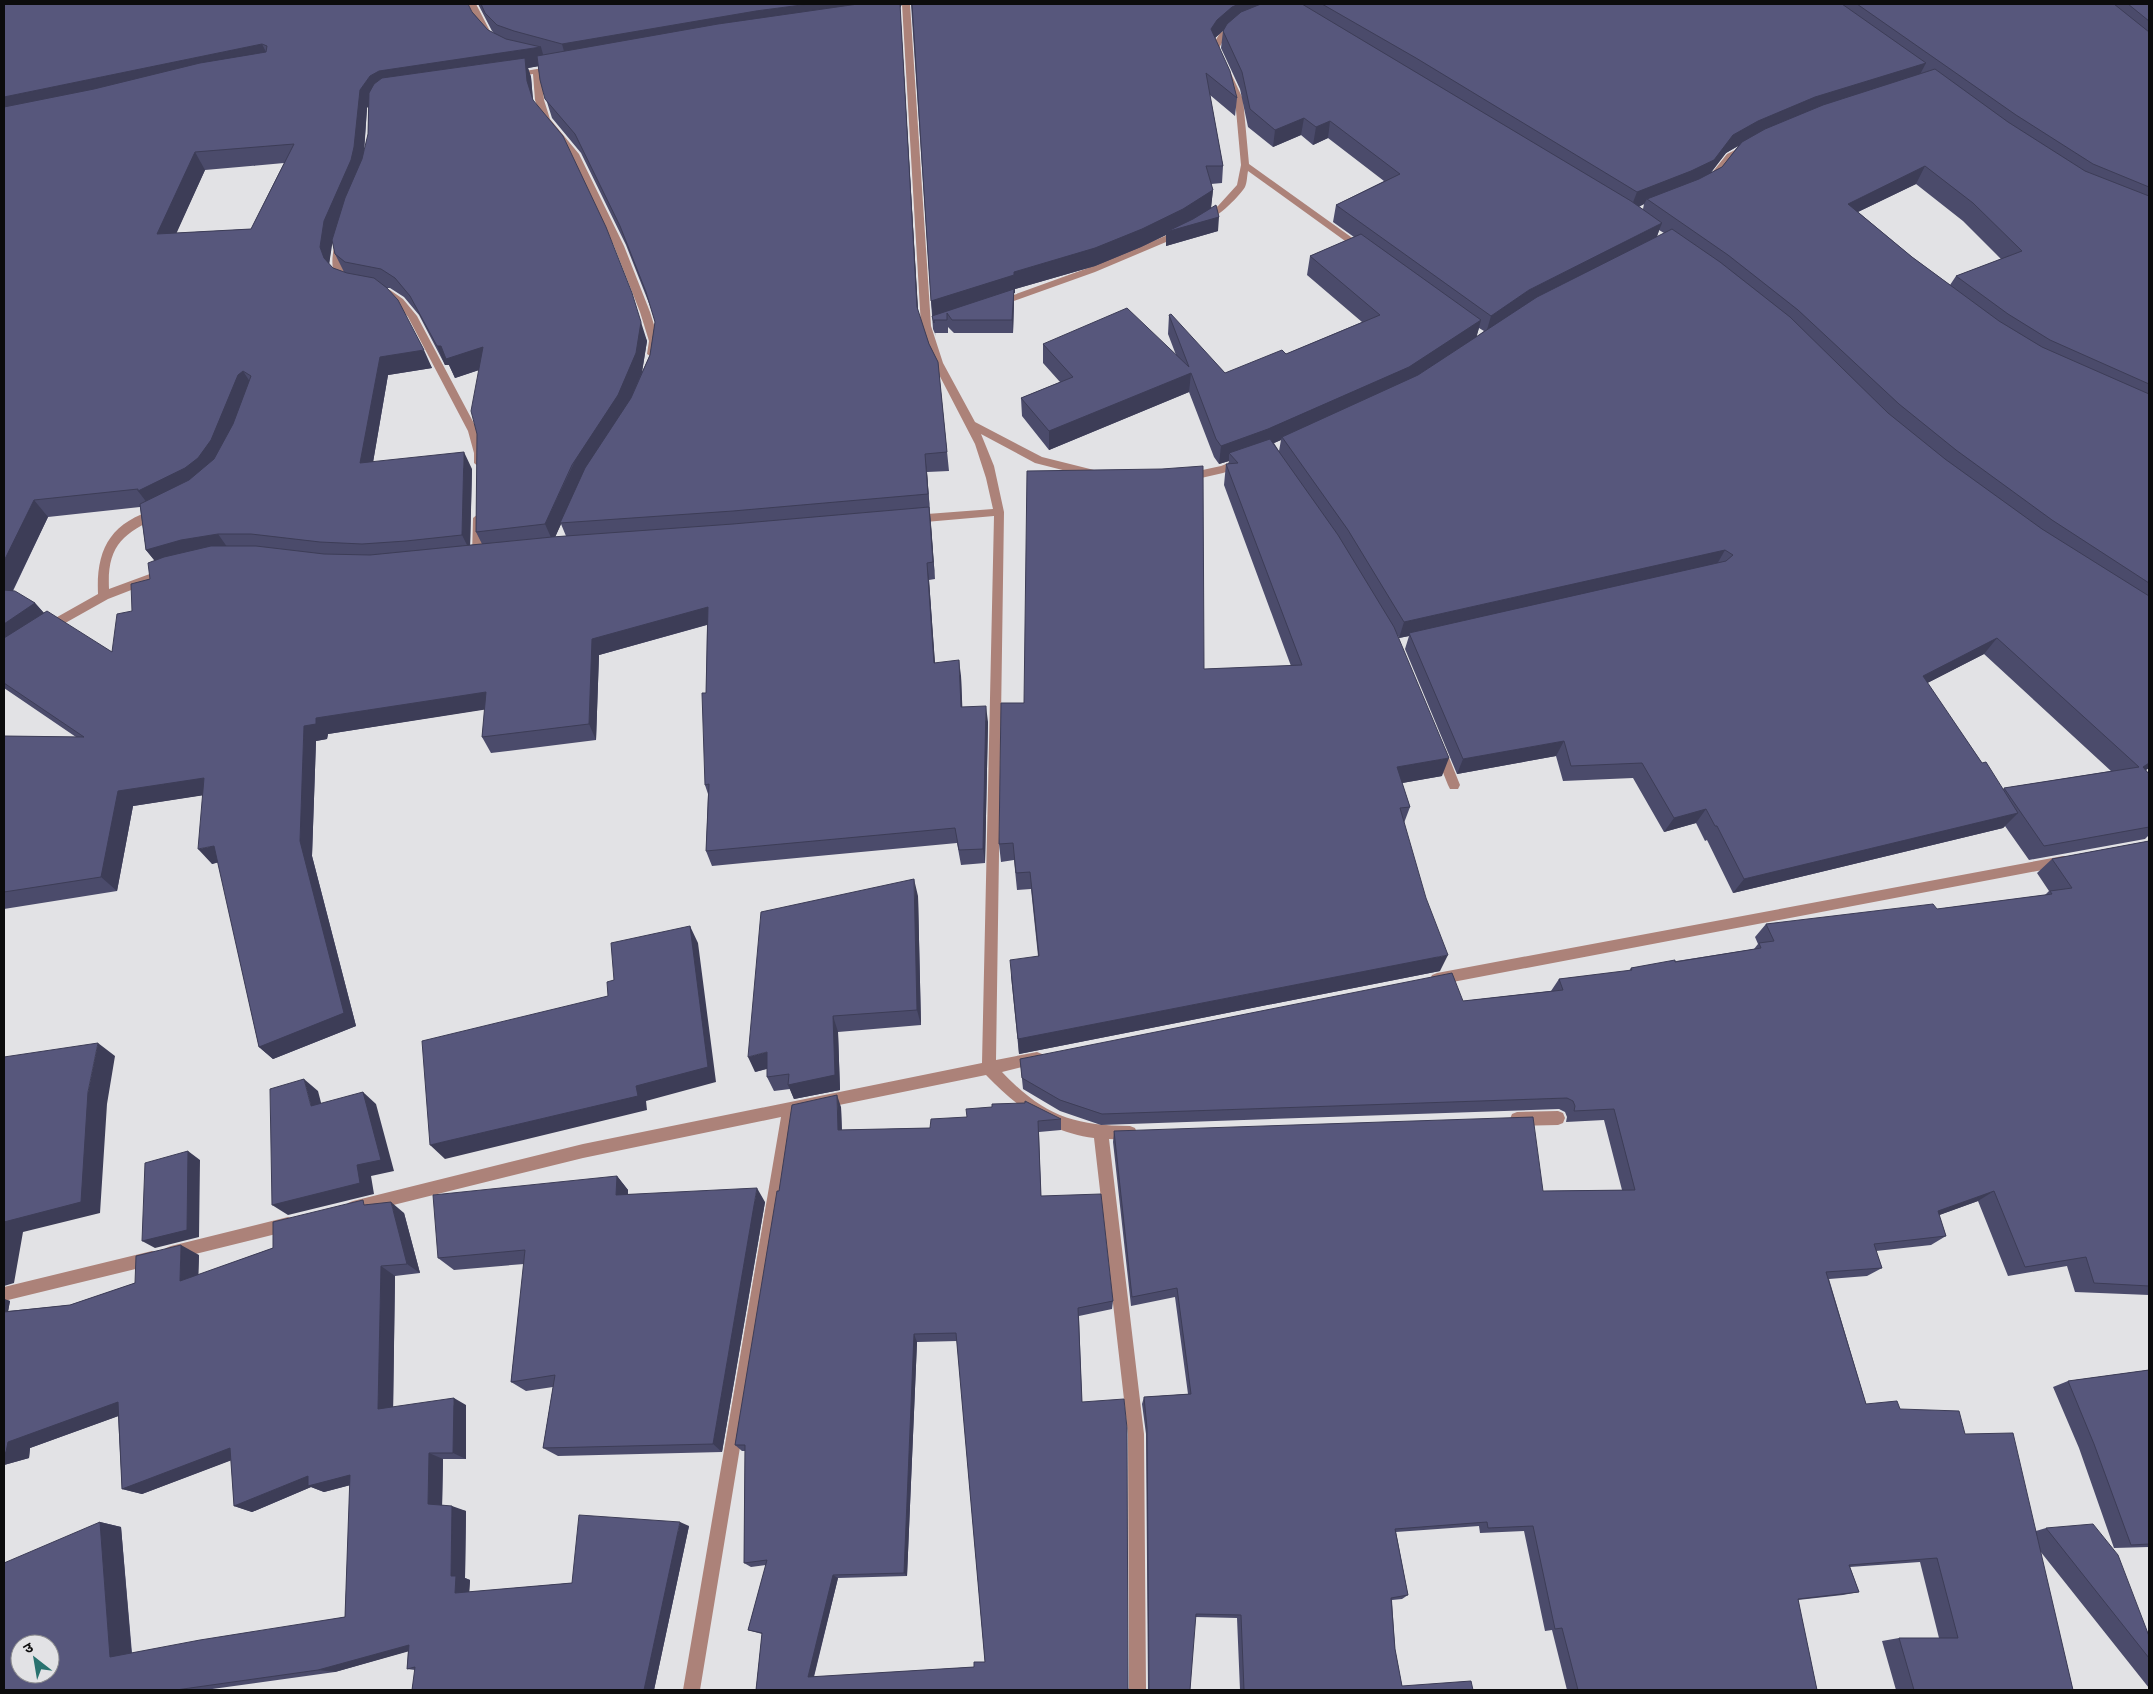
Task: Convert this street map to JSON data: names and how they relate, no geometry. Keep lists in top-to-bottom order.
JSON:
{
  "north": "top left"
}
